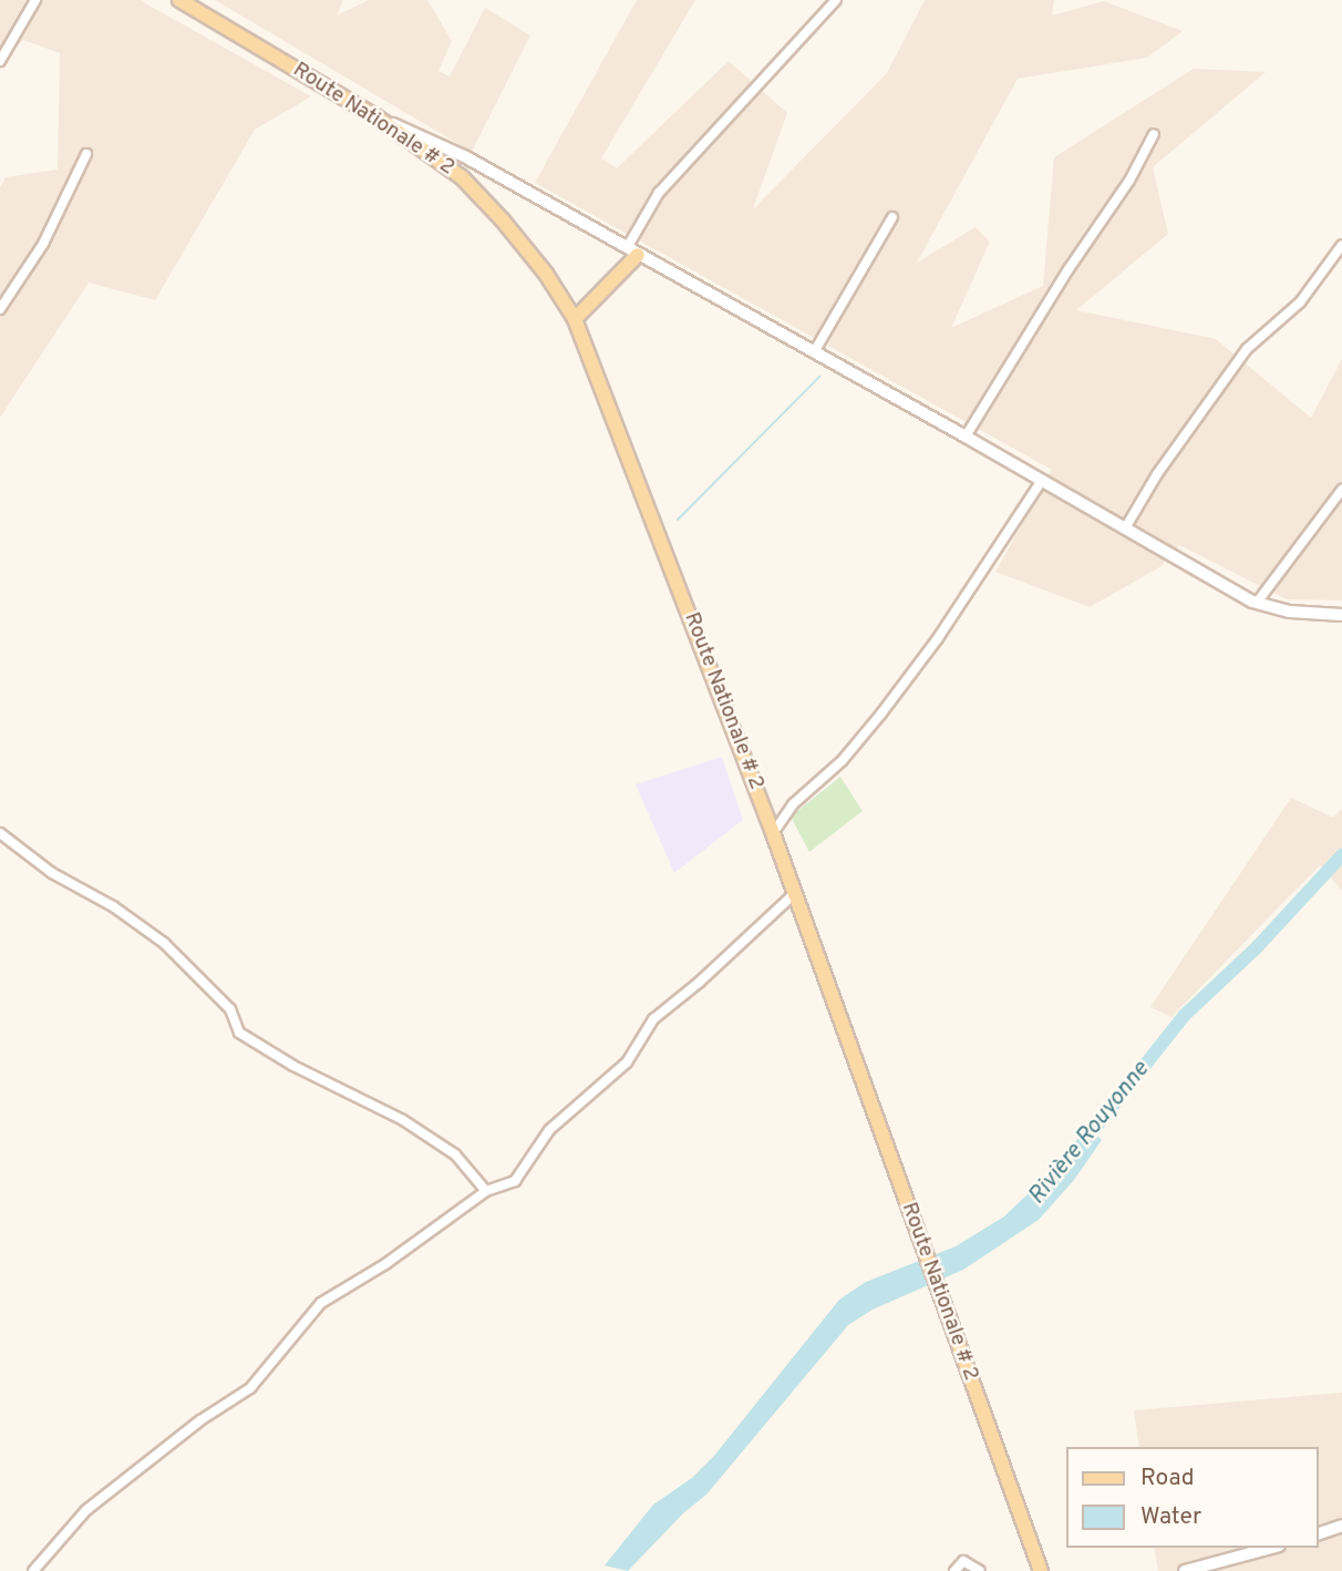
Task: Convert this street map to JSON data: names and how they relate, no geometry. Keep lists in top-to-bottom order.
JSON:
{
  "streets": {
    "main road": ["Route Nationale # 2"]
  },
  "water": ["Rivière Rouyonne"],
  "legend": ["Road", "Water"]
}
